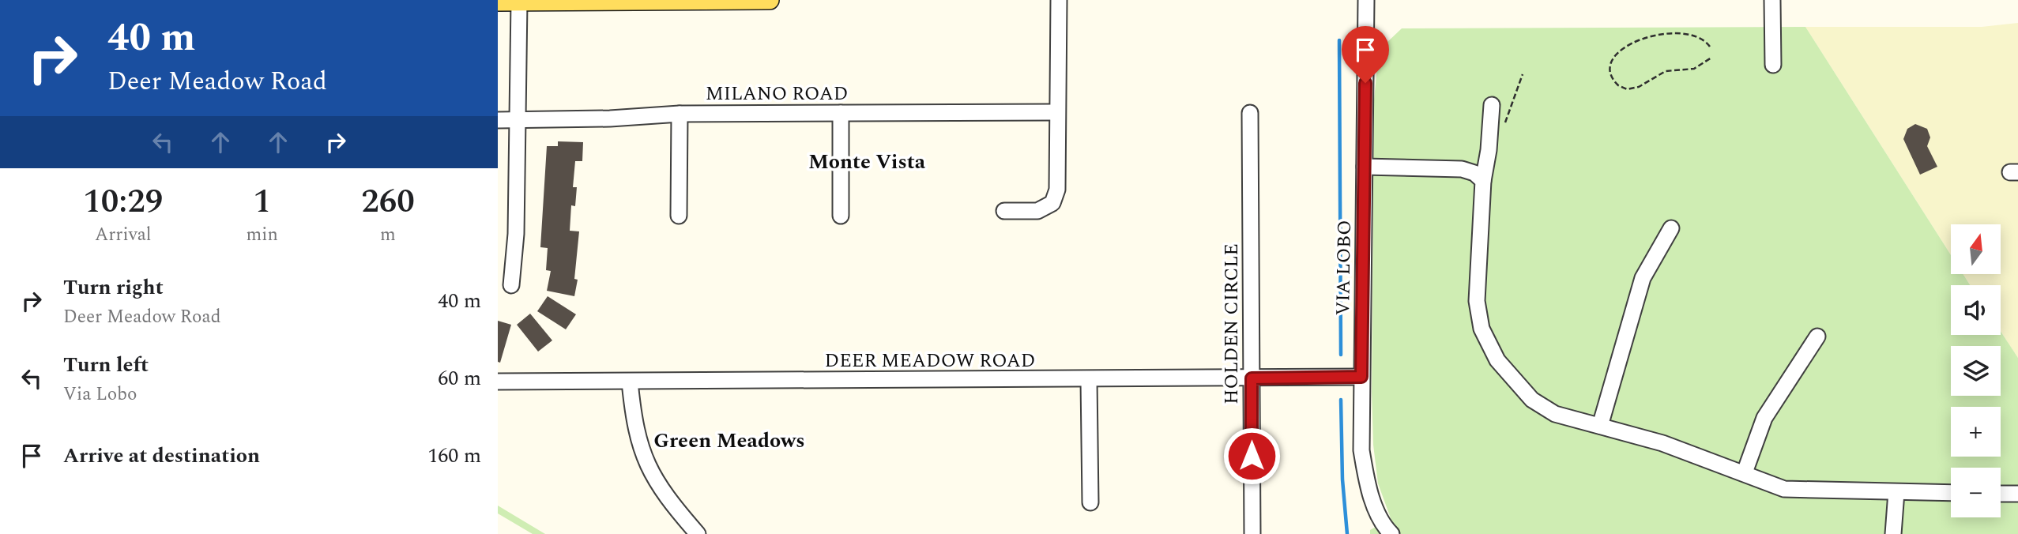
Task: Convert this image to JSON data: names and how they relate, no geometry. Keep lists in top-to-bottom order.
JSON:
{
  "streets": {
    "street": [
      "MILANO ROAD",
      "VIA LOBO",
      "HOLDEN CIRCLE",
      "DEER MEADOW ROAD"
    ]
  },
  "crossings": [
    ["VIA LOBO", "DEER MEADOW ROAD"],
    ["HOLDEN CIRCLE", "DEER MEADOW ROAD"]
  ],
  "districts": ["Monte Vista", "Green Meadows"],
  "north": "top",
  "page": {
    "turn": ["40 m", "Deer Meadow Road"],
    "eta": [
      "10:29",
      "Arrival",
      "1",
      "min",
      "260",
      "m"
    ],
    "map_buttons": ["+", "−"],
    "list": [
      {
        "name": "Turn right",
        "note": "Deer Meadow Road",
        "value": "40 m"
      },
      {
        "name": "Turn left",
        "note": "Via Lobo",
        "value": "60 m"
      },
      {
        "name": "Arrive at destination",
        "value": "160 m"
      }
    ]
  }
}
